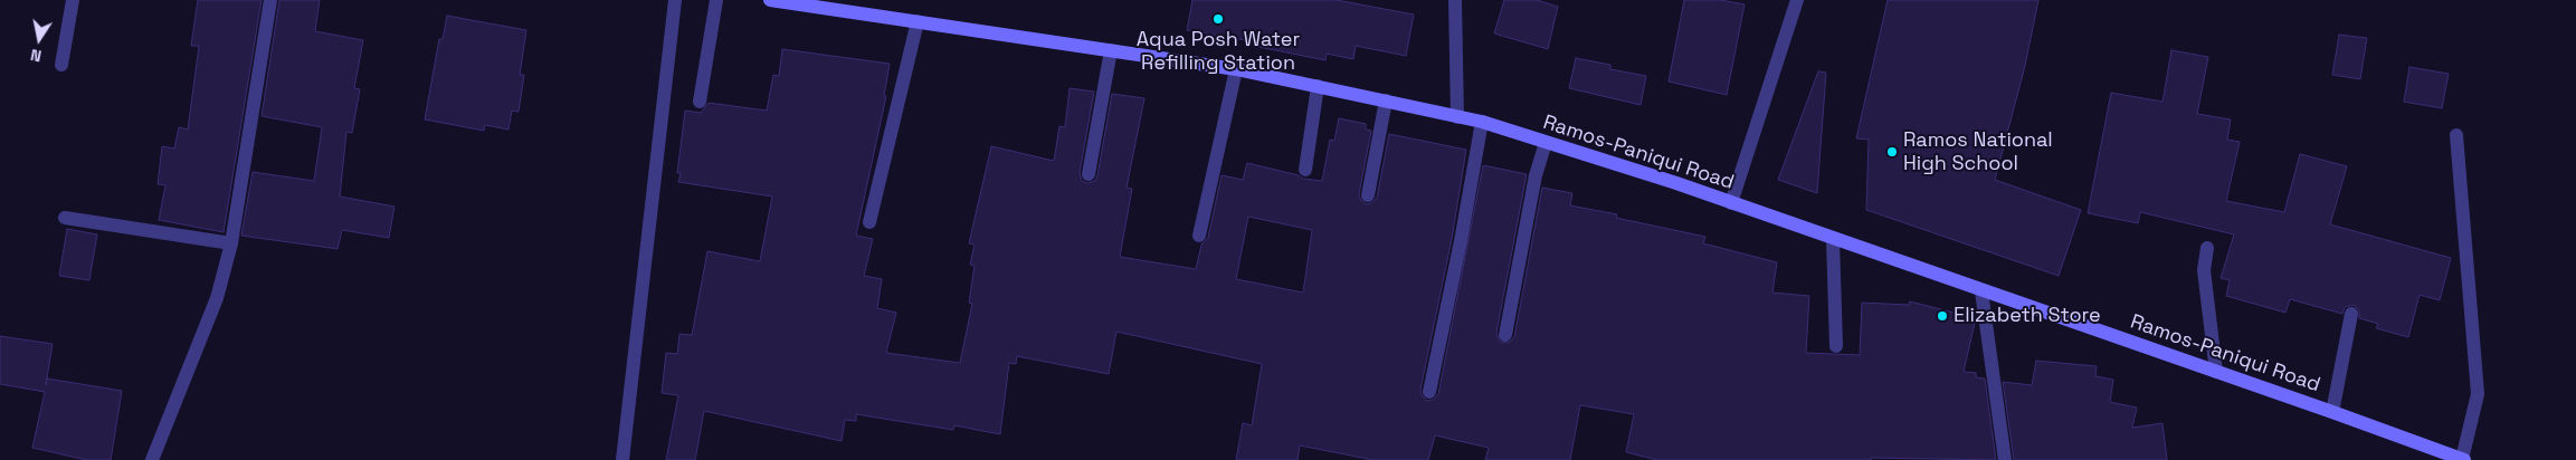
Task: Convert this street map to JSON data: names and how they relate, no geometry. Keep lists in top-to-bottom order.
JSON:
{
  "streets": {
    "main road": ["Ramos-Paniqui Road"]
  },
  "places": ["Aqua Posh Water Refilling Station", "Ramos National High School", "Elizabeth Store"],
  "north": "bottom"
}
